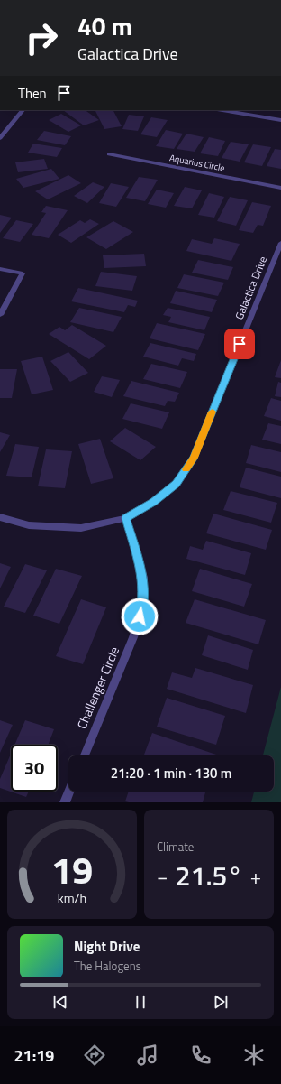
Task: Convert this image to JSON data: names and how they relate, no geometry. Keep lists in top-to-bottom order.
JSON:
{
  "streets": {
    "street": ["Aquarius Circle", "Galactica Drive", "Challenger Circle"]
  },
  "crossings": [
    ["Galactica Drive", "Challenger Circle"]
  ],
  "page": {
    "turn": ["40 m", "Galactica Drive"],
    "then": "Then",
    "limit": "30",
    "trip": "21:20 · 1 min · 130 m",
    "tile": "Climate",
    "heat": ["−", "21.5°", "+"],
    "song": ["Night Drive", "The Halogens"],
    "tabs": "21:19",
    "gauge": ["19", "km/h"]
  }
}
